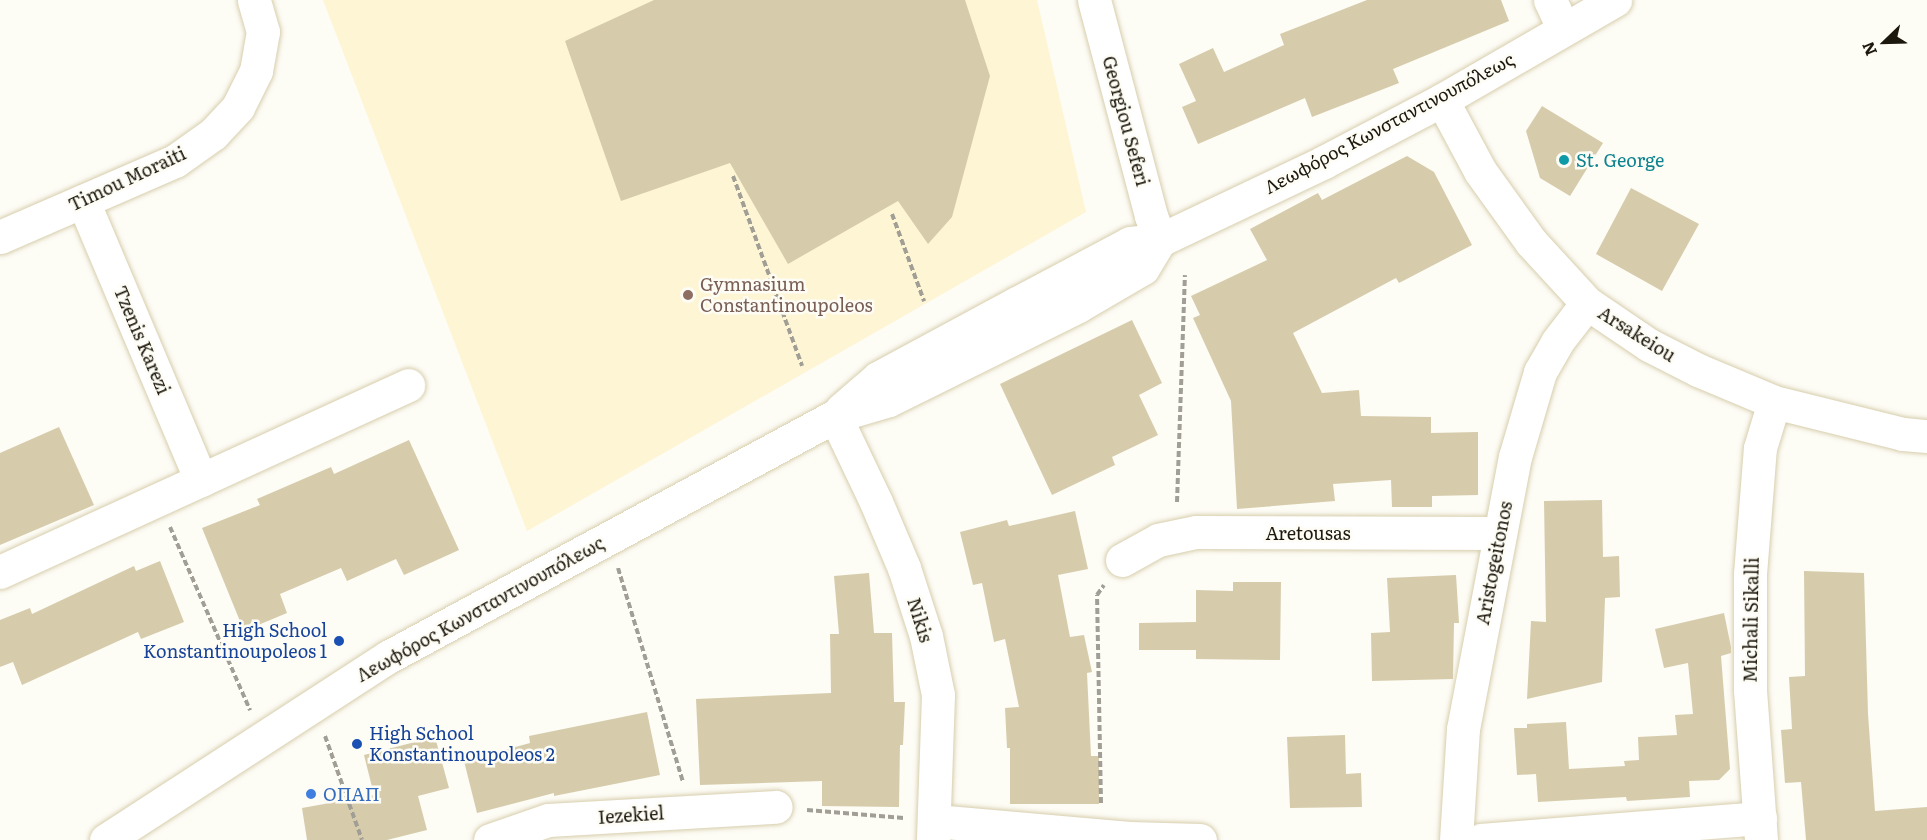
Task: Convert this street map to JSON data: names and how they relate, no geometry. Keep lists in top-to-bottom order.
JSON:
{
  "streets": {
    "street": [
      "Georgiou Seferi",
      "Λεωφόρος Κωνσταντινουπόλεως",
      "Timou Moraiti",
      "Arsakeiou",
      "Tzenis Karezi",
      "Aretousas",
      "Aristogeitonos",
      "Nikis",
      "Michali Sikalli",
      "Iezekiel"
    ]
  },
  "crossings": [
    ["Georgiou Seferi", "Λεωφόρος Κωνσταντινουπόλεως"],
    ["Λεωφόρος Κωνσταντινουπόλεως", "Arsakeiou"],
    ["Λεωφόρος Κωνσταντινουπόλεως", "Nikis"],
    ["Timou Moraiti", "Tzenis Karezi"],
    ["Arsakeiou", "Aristogeitonos"],
    ["Arsakeiou", "Michali Sikalli"],
    ["Aretousas", "Aristogeitonos"]
  ],
  "places": [
    "St. George",
    "Gymnasium Constantinoupoleos",
    "High School Konstantinoupoleos 1",
    "High School Konstantinoupoleos 2",
    "ΟΠΑΠ"
  ],
  "north": "bottom left"
}
